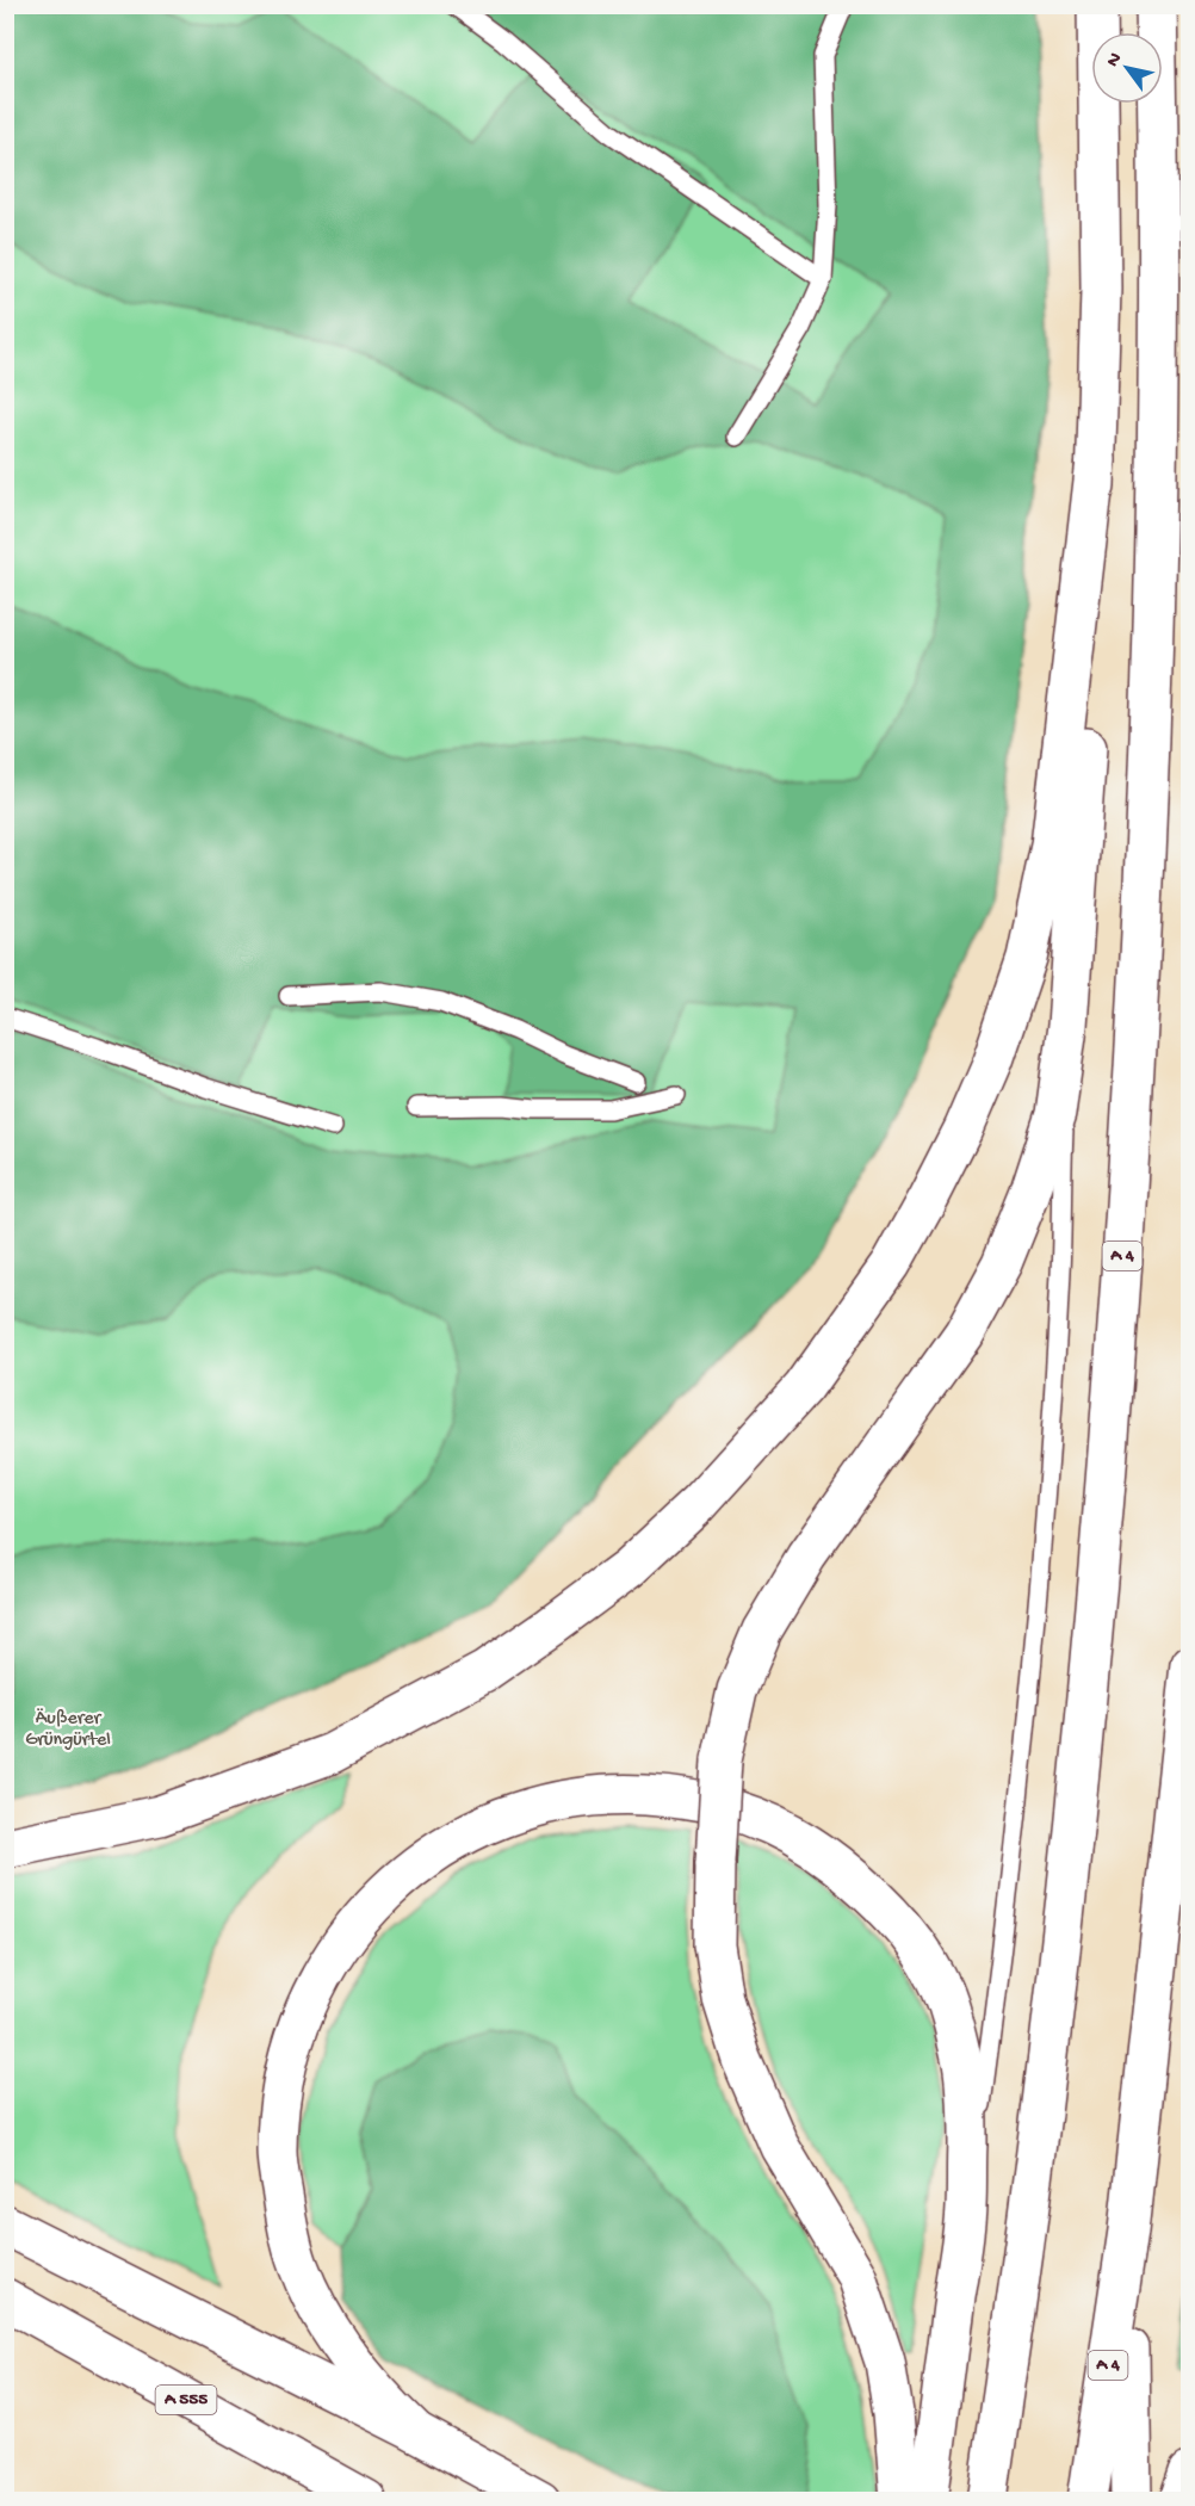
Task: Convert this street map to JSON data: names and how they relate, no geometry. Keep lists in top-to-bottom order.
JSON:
{
  "streets": {
    "highway": ["A 4", "A 555"]
  },
  "parks": ["Äußerer Grüngürtel"],
  "north": "top left"
}
